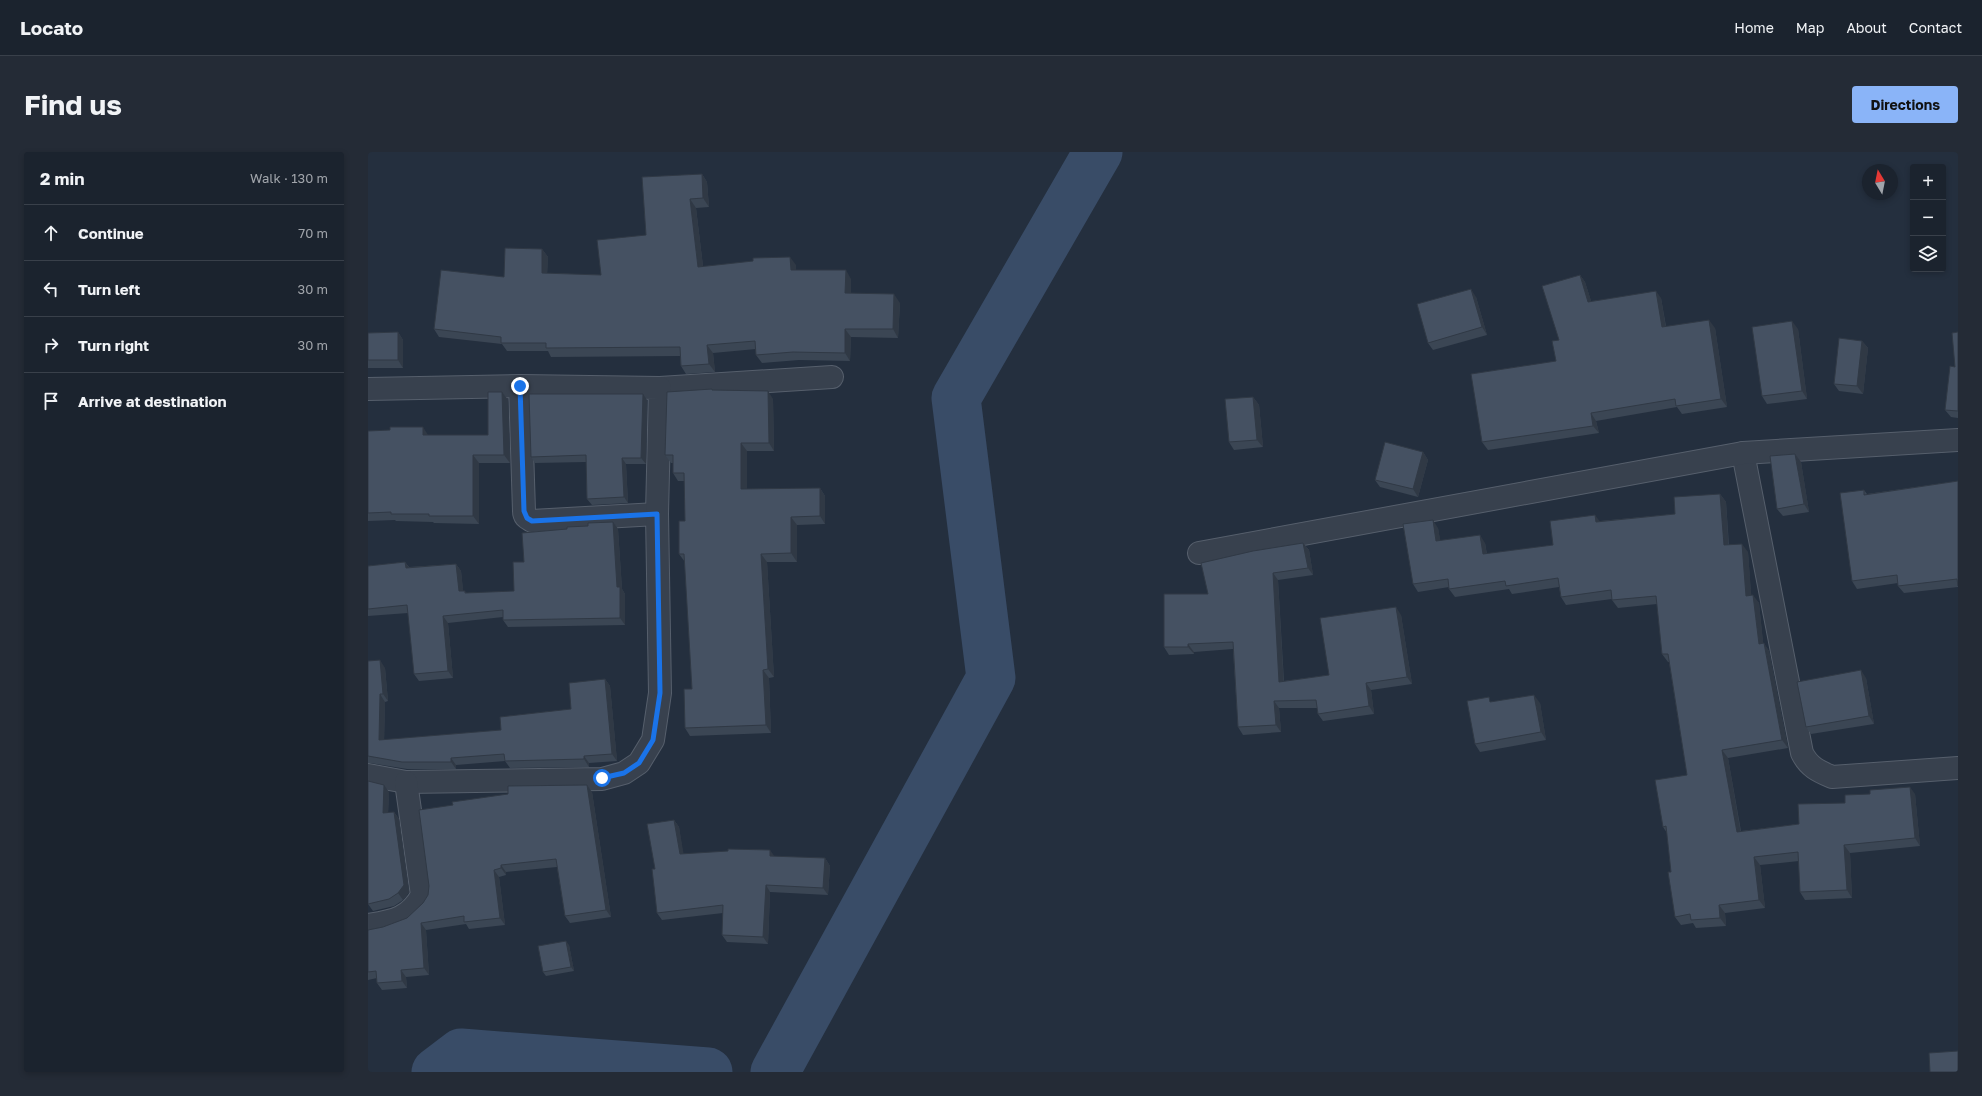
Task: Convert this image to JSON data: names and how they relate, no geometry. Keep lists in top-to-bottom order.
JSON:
{
  "north": "top",
  "page": {
    "header": "Locato",
    "nav": [
      "Home",
      "Map",
      "About",
      "Contact"
    ],
    "buttons": "Directions",
    "title": "Find us",
    "heading": ["2 min", "Walk · 130 m"],
    "map_buttons": ["+", "−"],
    "list": [
      ["Continue", "70 m"],
      ["Turn left", "30 m"],
      ["Turn right", "30 m"],
      "Arrive at destination"
    ]
  }
}
